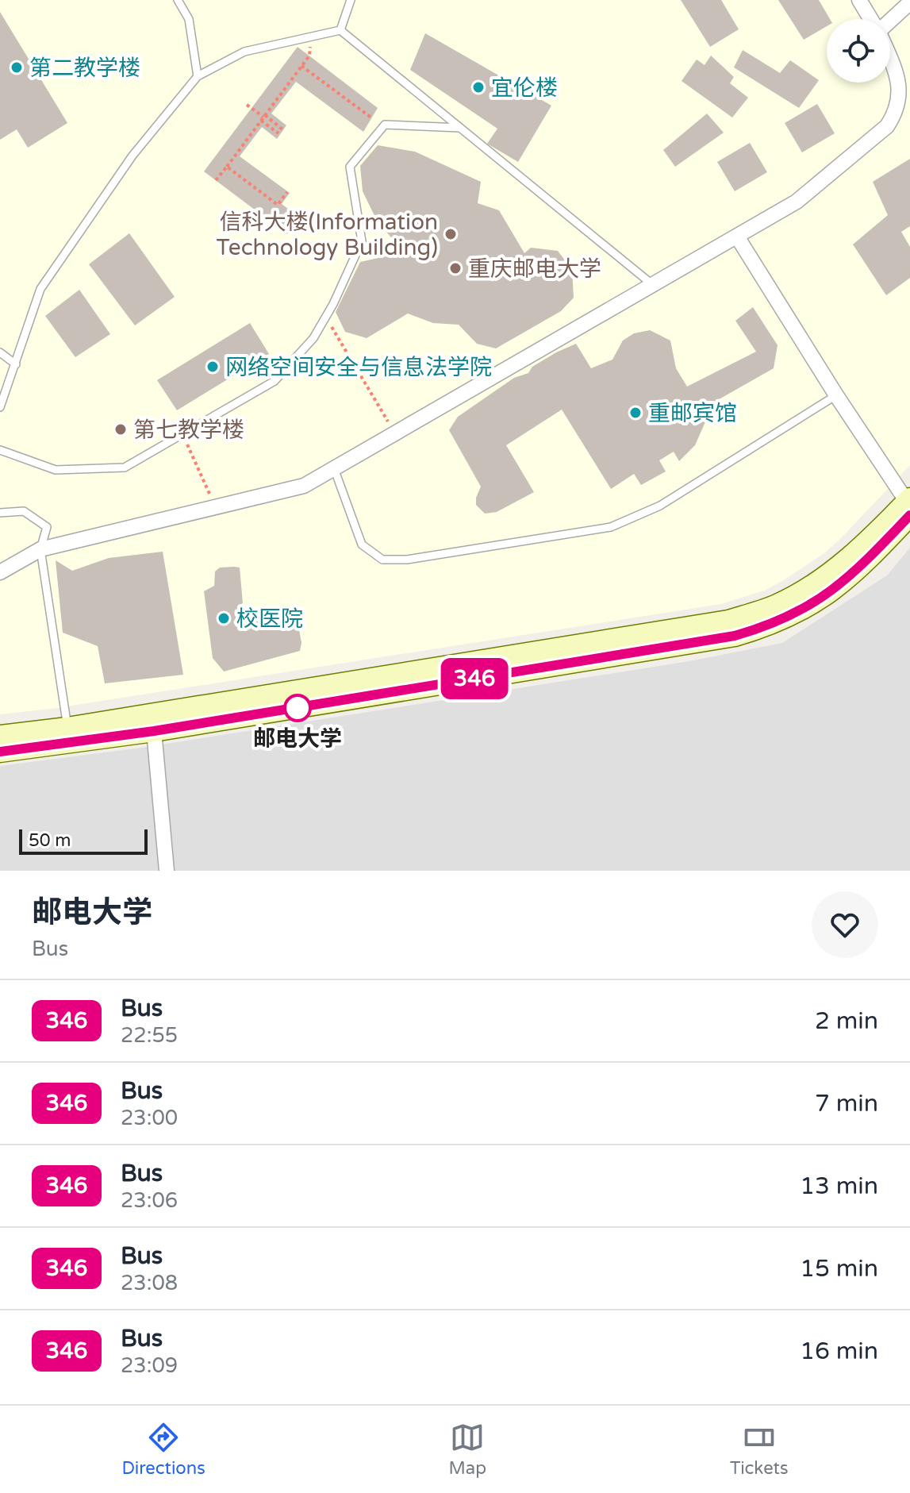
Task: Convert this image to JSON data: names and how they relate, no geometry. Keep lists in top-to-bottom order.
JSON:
{
  "places": [
    "第二教学楼",
    "宜伦楼",
    "信科大楼(Information Technology Building)",
    "重庆邮电大学",
    "网络空间安全与信息法学院",
    "重邮宾馆",
    "第七教学楼",
    "校医院",
    "邮电大学"
  ],
  "lines": ["bus line 346"],
  "scale_bar": "50 m",
  "page": {
    "on_map": "346",
    "scale": "50 m",
    "heading": ["邮电大学", "Bus"],
    "list": [
      {
        "mark": "346",
        "name": "Bus",
        "note": "22:55",
        "value": "2 min"
      },
      {
        "mark": "346",
        "name": "Bus",
        "note": "23:00",
        "value": "7 min"
      },
      {
        "mark": "346",
        "name": "Bus",
        "note": "23:06",
        "value": "13 min"
      },
      {
        "mark": "346",
        "name": "Bus",
        "note": "23:08",
        "value": "15 min"
      },
      {
        "mark": "346",
        "name": "Bus",
        "note": "23:09",
        "value": "16 min"
      }
    ],
    "tabs": ["Directions", "Map", "Tickets"]
  }
}
